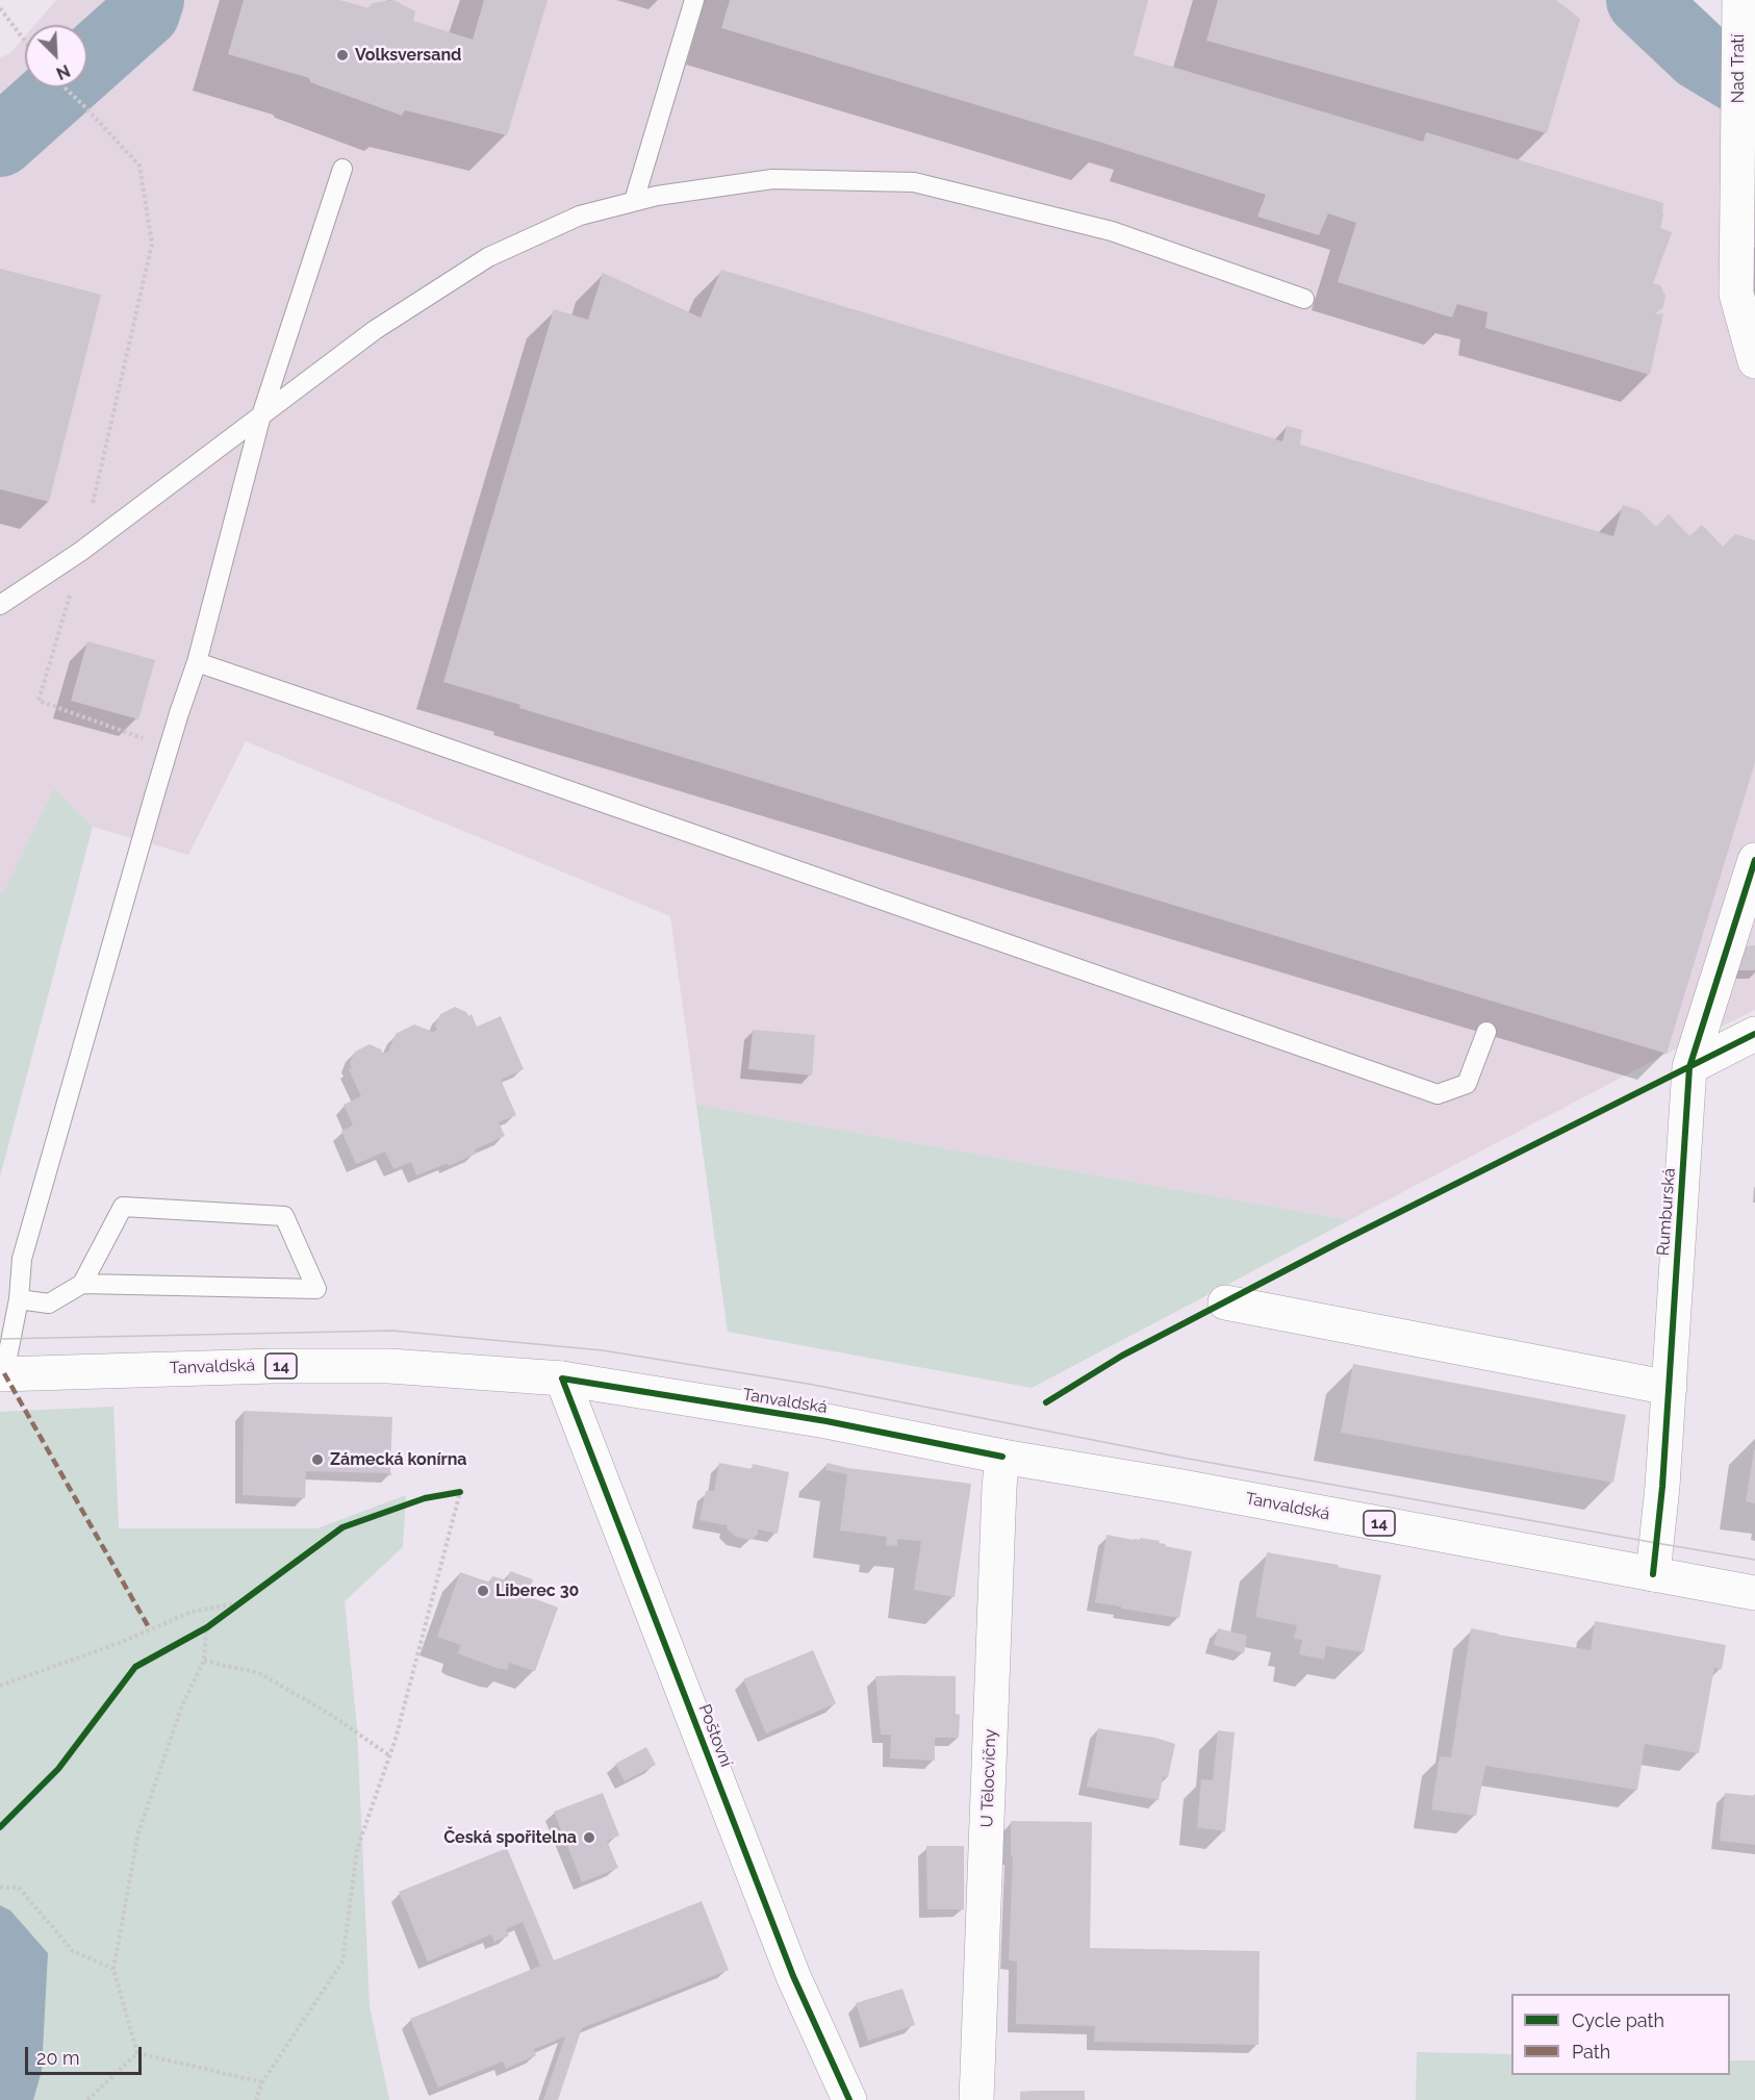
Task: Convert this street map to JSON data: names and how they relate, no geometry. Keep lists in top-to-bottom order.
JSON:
{
  "streets": {
    "street": [
      "Nad Tratí",
      "Rumburská",
      "14",
      "Tanvaldská",
      "Poštovní",
      "U Tělocvičny"
    ]
  },
  "crossings": [
    ["Rumburská", "Tanvaldská"],
    ["Tanvaldská", "Poštovní"],
    ["Tanvaldská", "U Tělocvičny"]
  ],
  "places": [
    "Volksversand",
    "Zámecká konírna",
    "Liberec 30",
    "Česká spořitelna"
  ],
  "legend": ["Cycle path", "Path"],
  "scale_bar": "20 m",
  "north": "bottom right"
}
